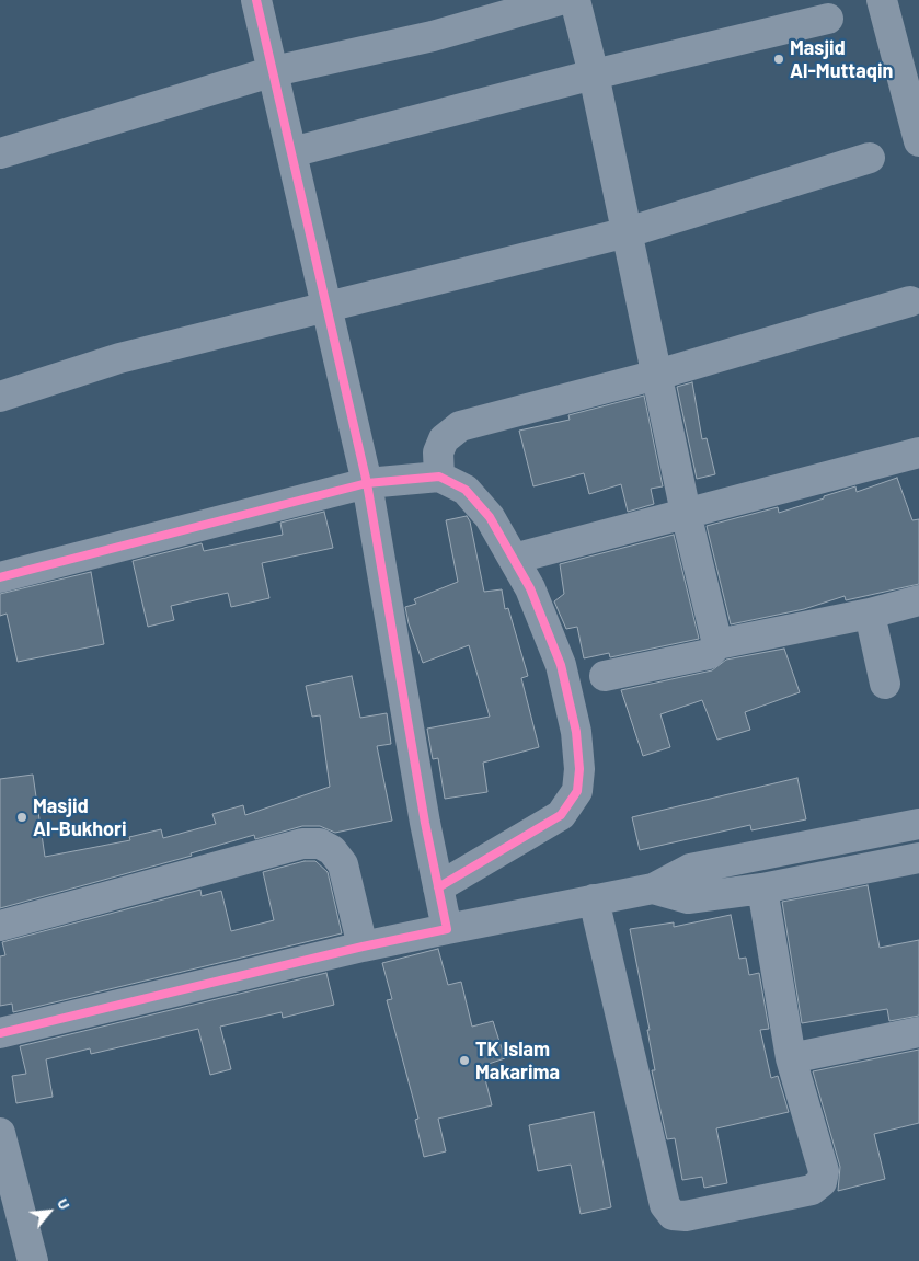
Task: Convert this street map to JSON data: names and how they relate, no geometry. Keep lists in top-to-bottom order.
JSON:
{
  "places": ["Masjid Al-Muttaqin", "Masjid Al-Bukhori", "TK Islam Makarima"],
  "north": "top right"
}
